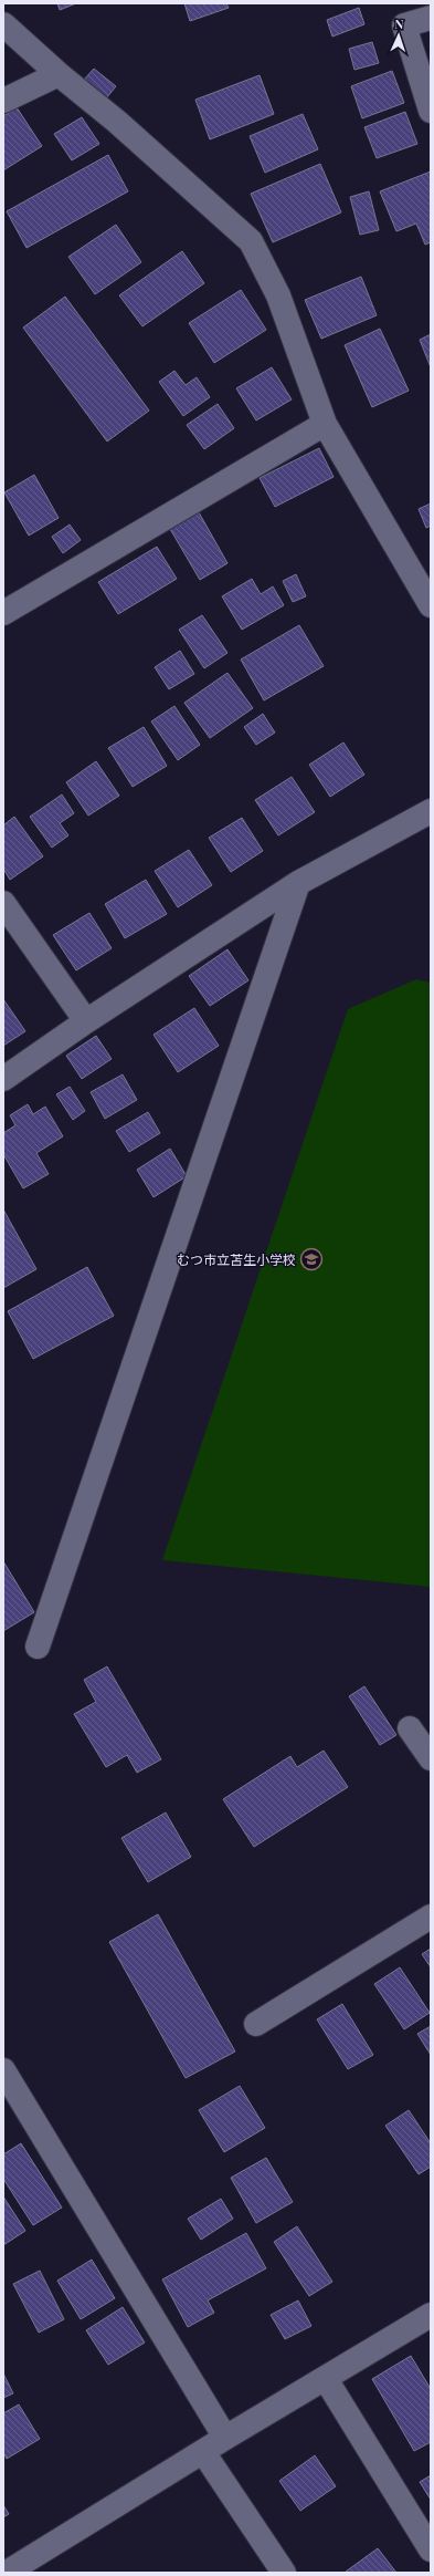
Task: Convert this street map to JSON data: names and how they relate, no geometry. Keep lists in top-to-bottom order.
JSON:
{
  "places": {
    "school or university": ["むつ市立苫生小学校"]
  },
  "north": "top"
}
